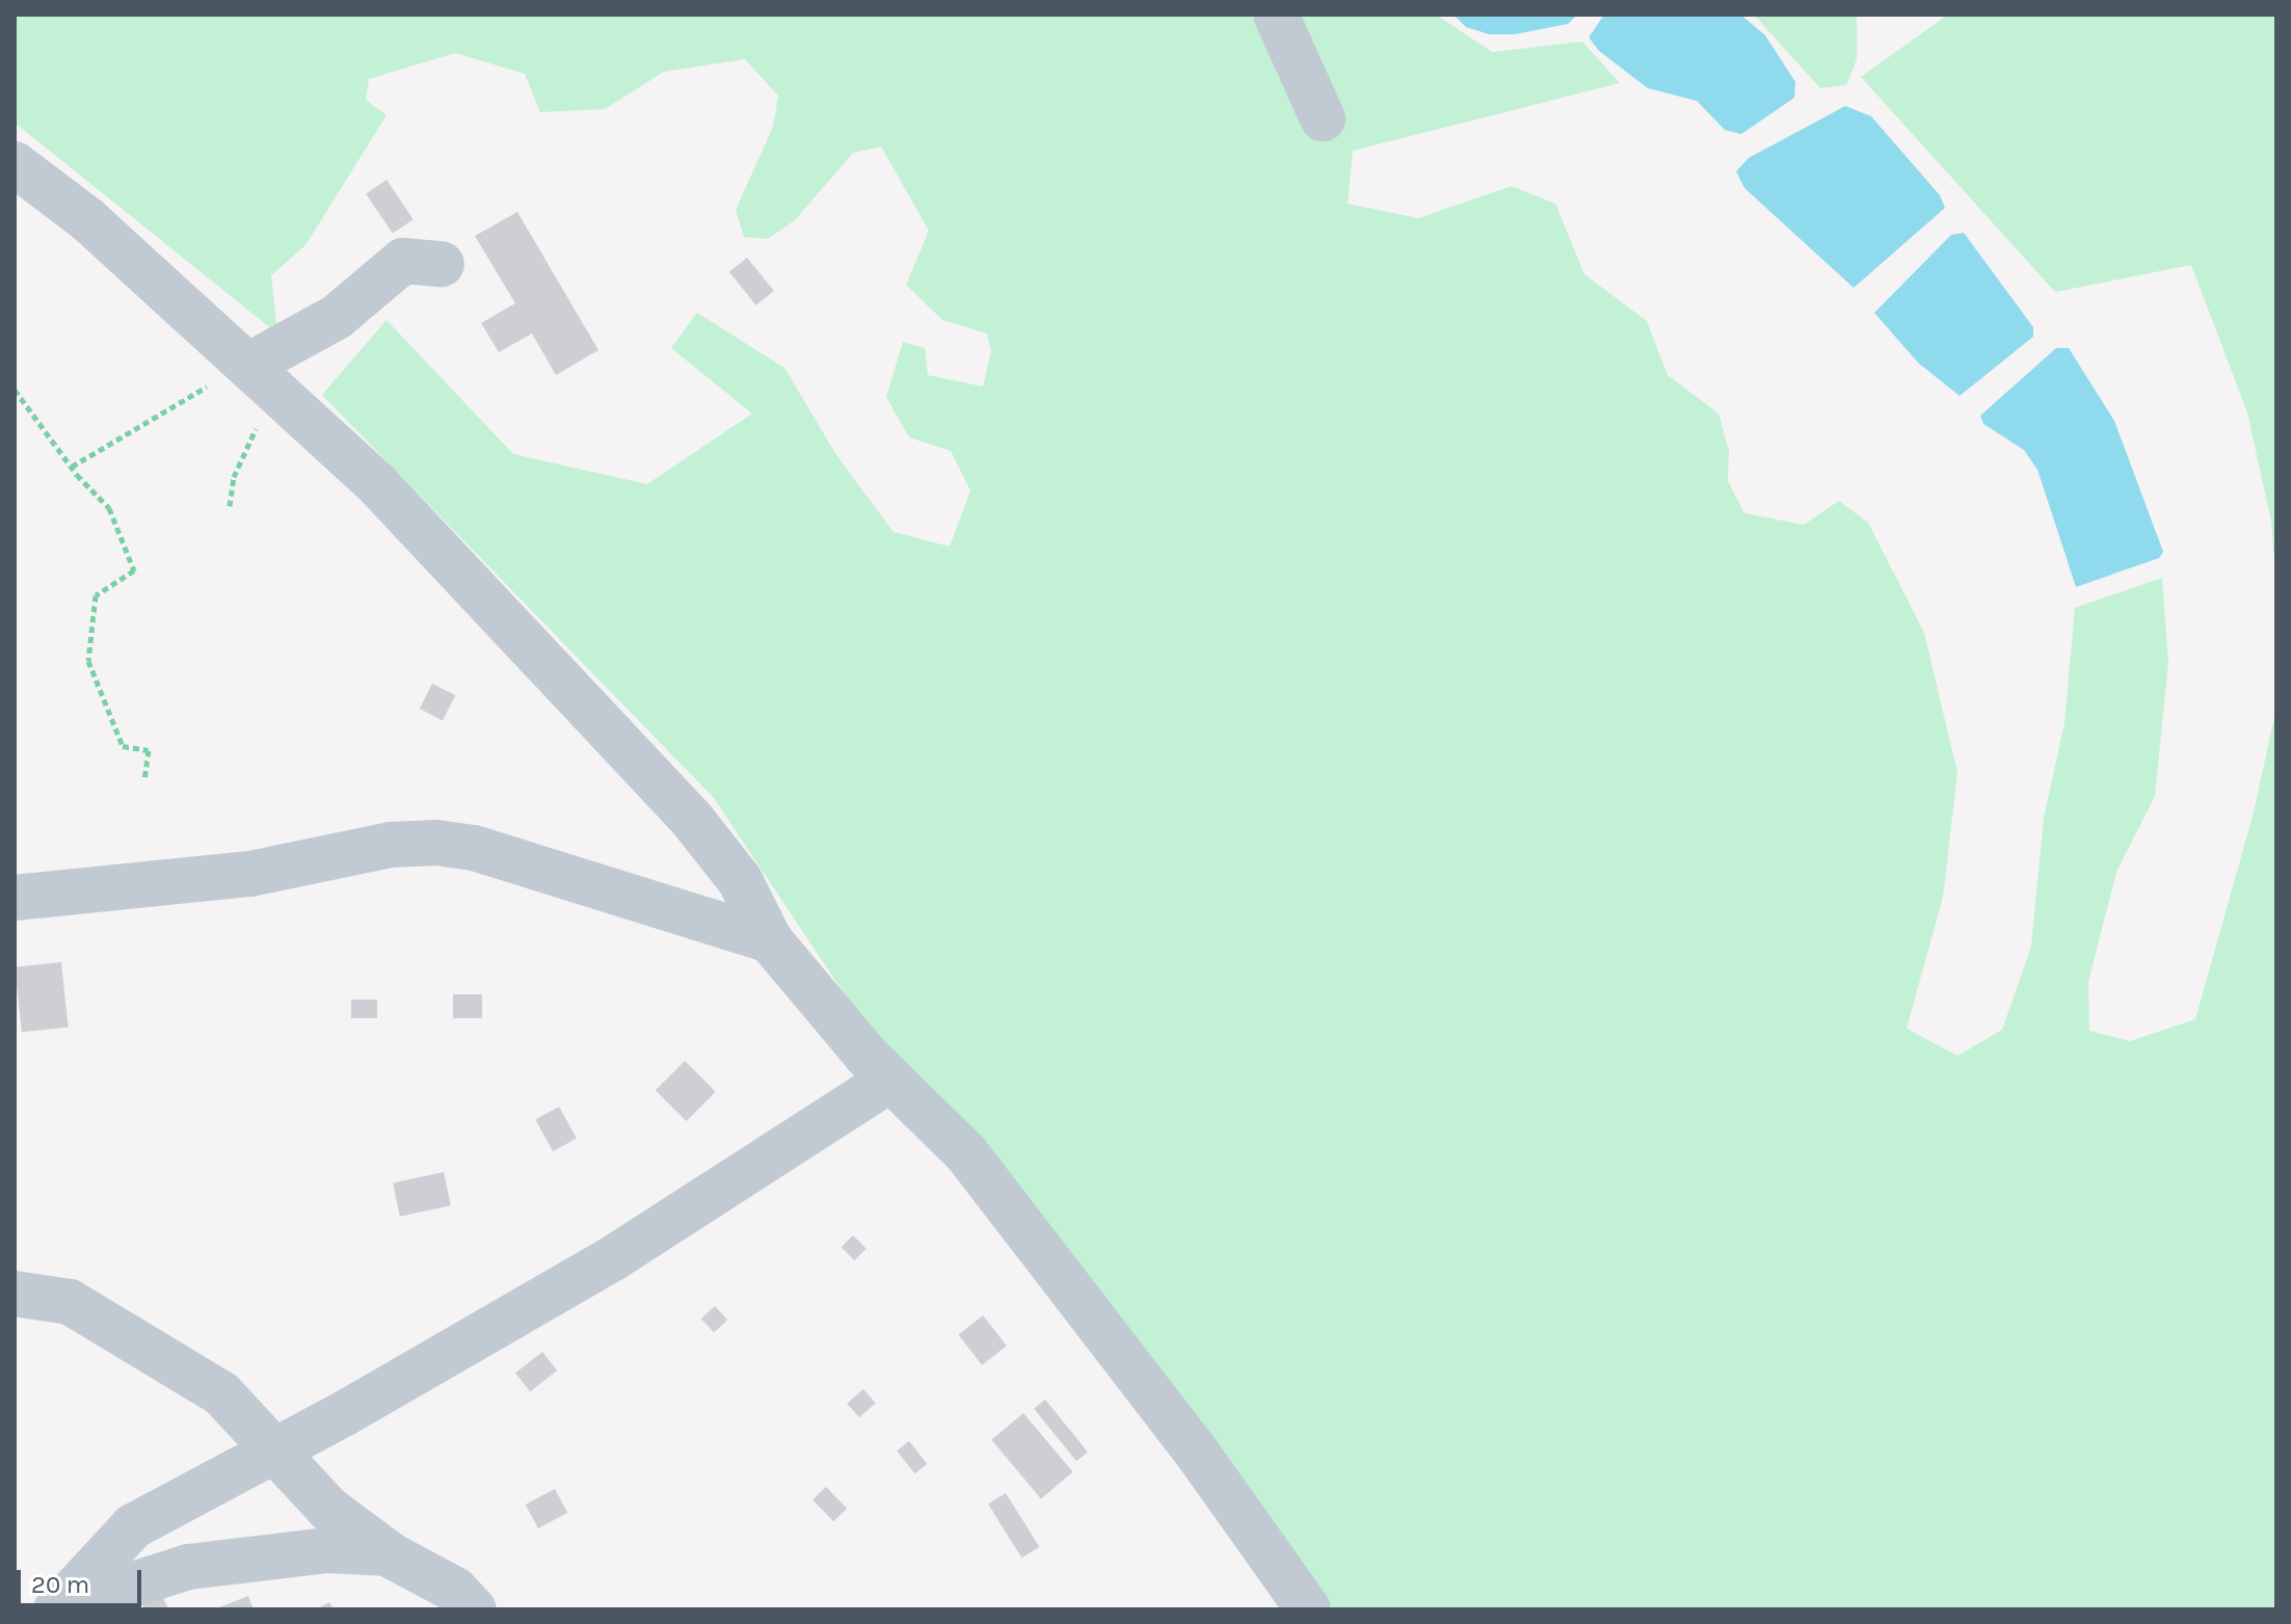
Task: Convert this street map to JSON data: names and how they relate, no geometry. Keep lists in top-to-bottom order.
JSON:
{
  "scale_bar": "20 m"
}
